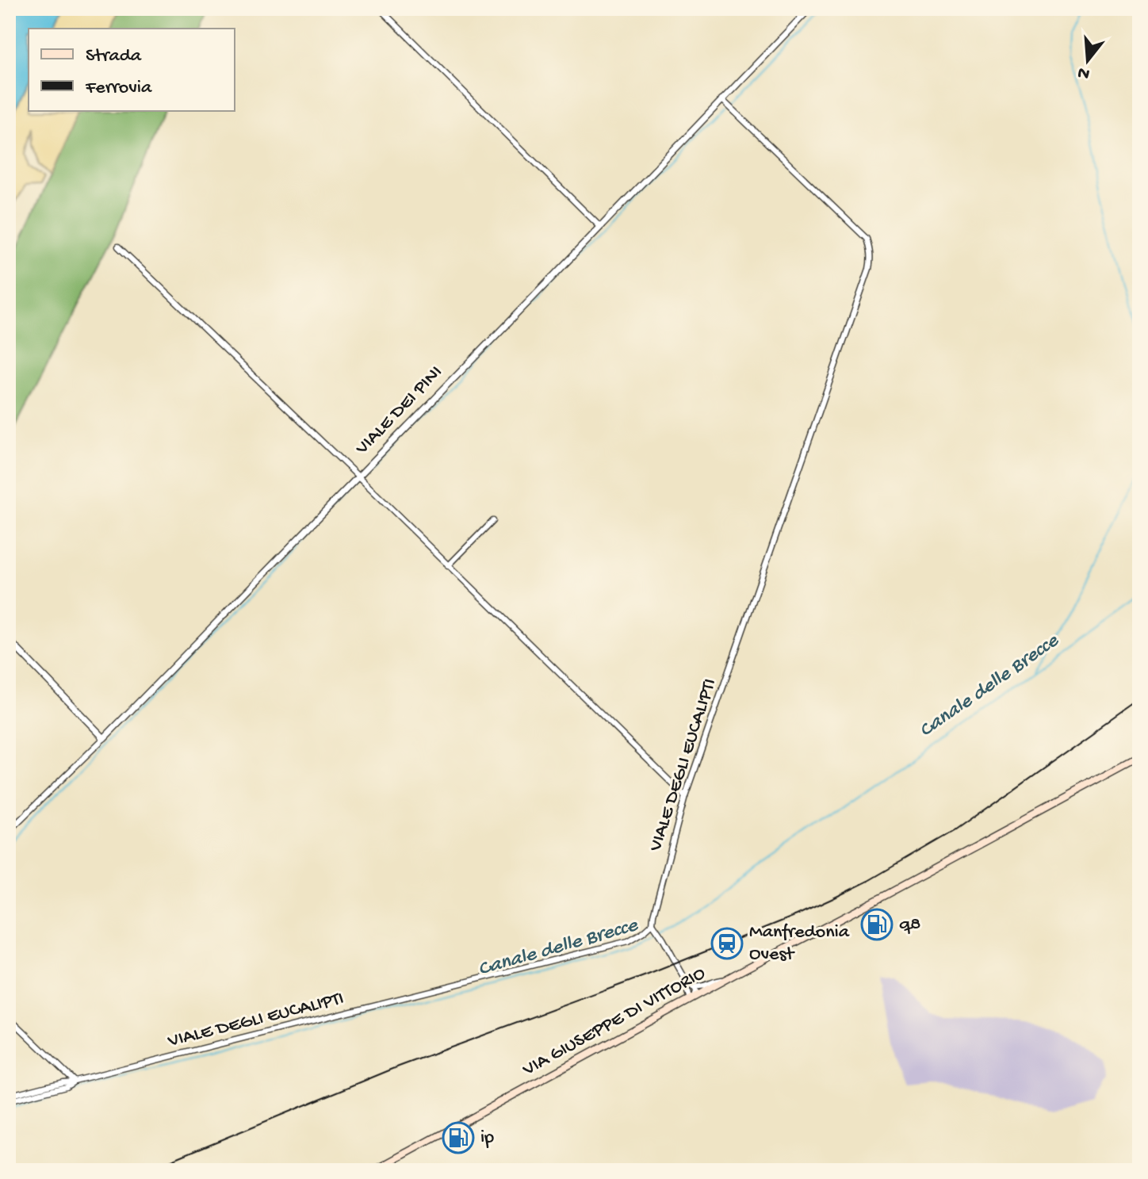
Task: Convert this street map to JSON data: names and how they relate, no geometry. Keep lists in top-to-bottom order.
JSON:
{
  "streets": {
    "main road": ["VIA GIUSEPPE DI VITTORIO"],
    "street": ["VIALE DEI PINI", "VIALE DEGLI EUCALIPTI"]
  },
  "crossings": [
    ["VIALE DEI PINI", "VIALE DEGLI EUCALIPTI"]
  ],
  "water": ["Canale delle Brecce"],
  "places": {
    "fuel station": ["q8", "ip"],
    "station": ["Manfredonia Ovest"]
  },
  "legend": ["Strada", "Ferrovia"],
  "north": "bottom"
}
